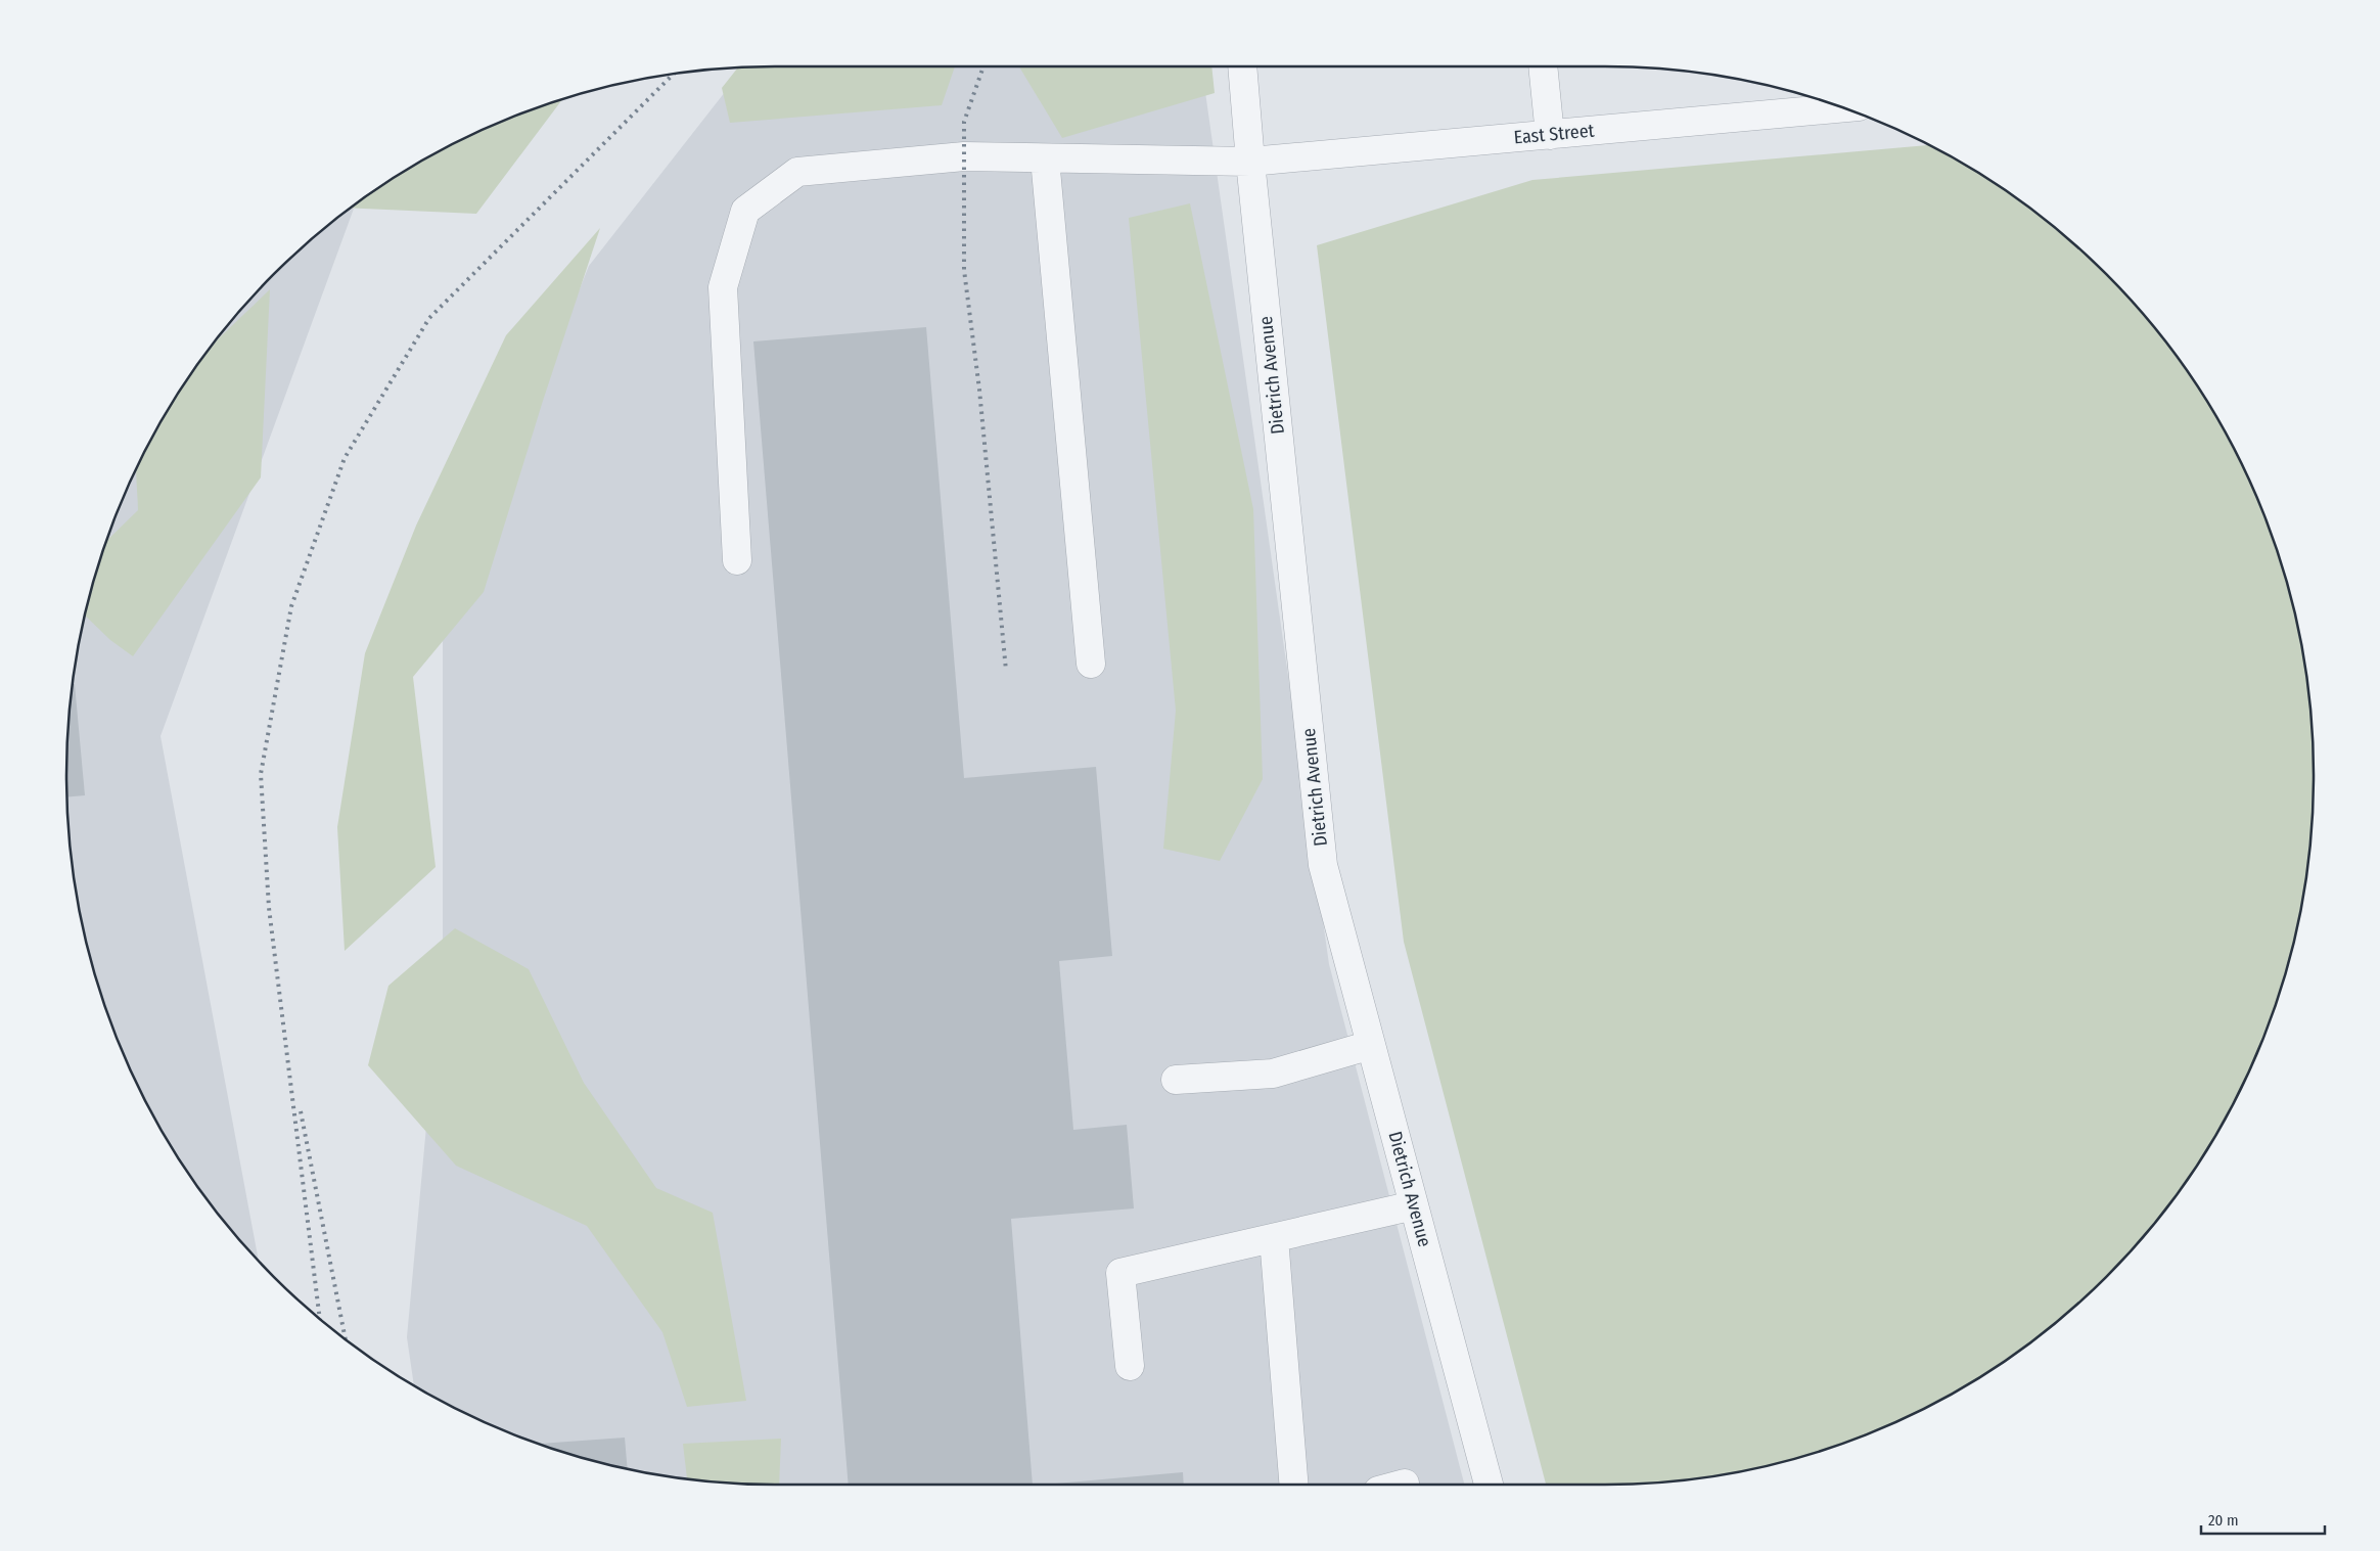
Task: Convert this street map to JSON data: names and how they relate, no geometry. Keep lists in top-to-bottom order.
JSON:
{
  "streets": {
    "street": ["East Street", "Dietrich Avenue"]
  },
  "crossings": [
    ["East Street", "Dietrich Avenue"]
  ],
  "scale_bar": "20 m"
}
